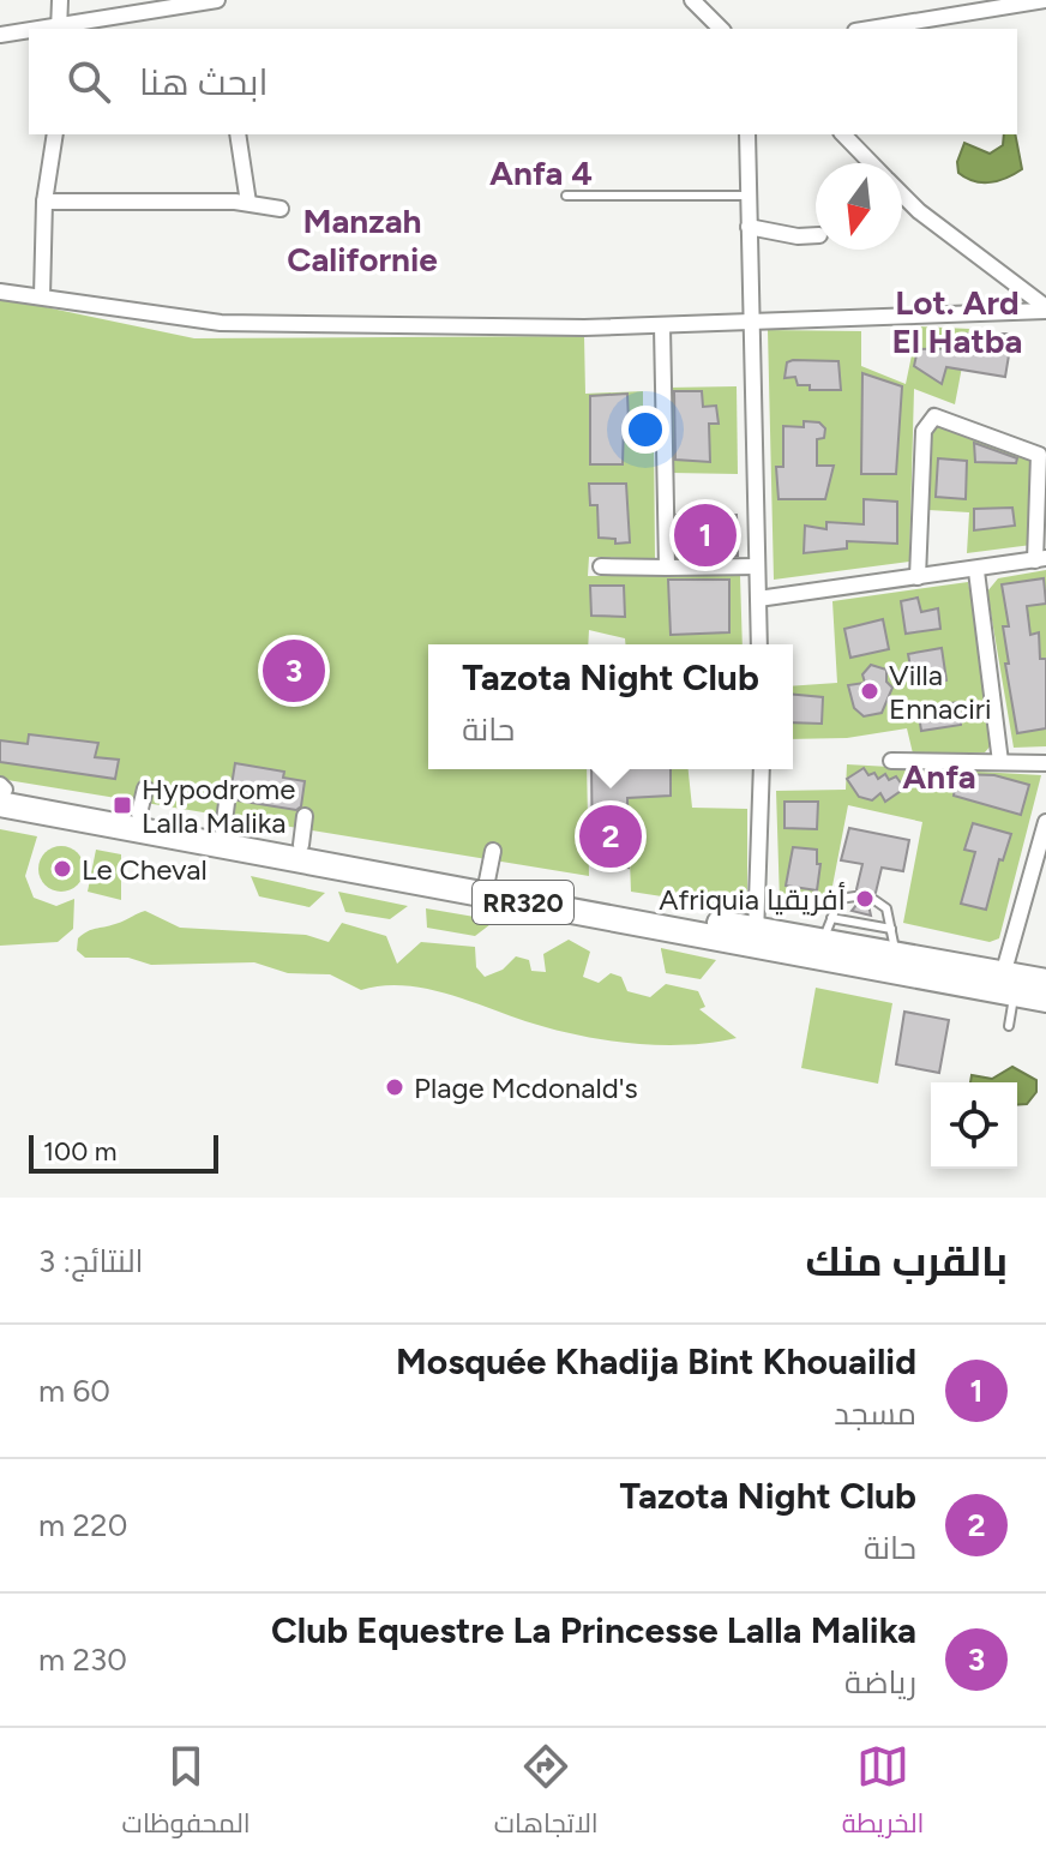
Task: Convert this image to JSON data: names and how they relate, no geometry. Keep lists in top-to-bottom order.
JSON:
{
  "streets": {
    "highway": ["RR320"]
  },
  "districts": [
    "Anfa 4",
    "Manzah Californie",
    "Lot. Ard El Hatba",
    "Anfa"
  ],
  "places": {
    "other": [
      "Villa Ennaciri",
      "Le Cheval",
      "Afriquia أفريقيا",
      "Plage Mcdonald's"
    ],
    "transit": ["Hypodrome Lalla Malika"]
  },
  "scale_bar": "100 m",
  "north": "bottom",
  "page": {
    "search": "ابحث هنا",
    "pins": ["1", "3", "2"],
    "popup": ["Tazota Night Club", "حانة"],
    "scale": "100 m",
    "heading": ["بالقرب منك", "النتائج: 3"],
    "list": [
      {
        "mark": "1",
        "name": "Mosquée Khadija Bint Khouailid",
        "note": "مسجد",
        "value": "60 m"
      },
      {
        "mark": "2",
        "name": "Tazota Night Club",
        "note": "حانة",
        "value": "220 m"
      },
      {
        "mark": "3",
        "name": "Club Equestre La Princesse Lalla Malika",
        "note": "رياضة",
        "value": "230 m"
      }
    ],
    "nav": ["الخريطة", "الاتجاهات", "المحفوظات"]
  }
}
